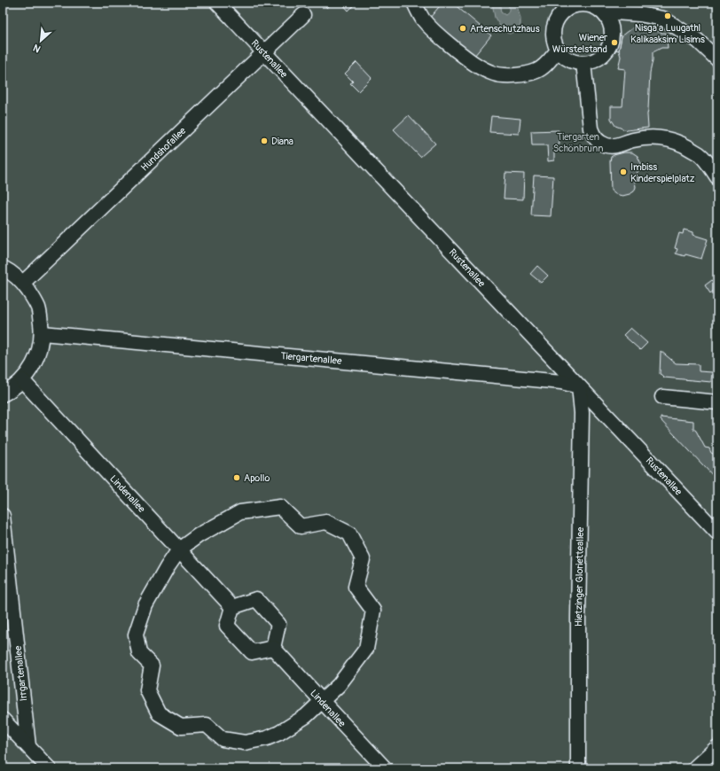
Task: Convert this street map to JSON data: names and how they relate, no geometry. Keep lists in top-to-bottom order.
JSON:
{
  "streets": {
    "street": [
      "Rustenallee",
      "Hundshofallee",
      "Tiergartenallee",
      "Lindenallee",
      "Hietzinger Glorietteallee",
      "Irrgartenallee"
    ]
  },
  "crossings": [
    ["Rustenallee", "Hundshofallee"],
    ["Rustenallee", "Tiergartenallee"],
    ["Rustenallee", "Hietzinger Glorietteallee"],
    ["Tiergartenallee", "Hietzinger Glorietteallee"]
  ],
  "parks": ["Tiergarten Schönbrunn"],
  "places": [
    "Nisga'a Luugathl Kalikaaksim Lisims",
    "Artenschutzhaus",
    "Wiener Würstelstand",
    "Diana",
    "Imbiss Kinderspielplatz",
    "Apollo"
  ],
  "north": "bottom left"
}
